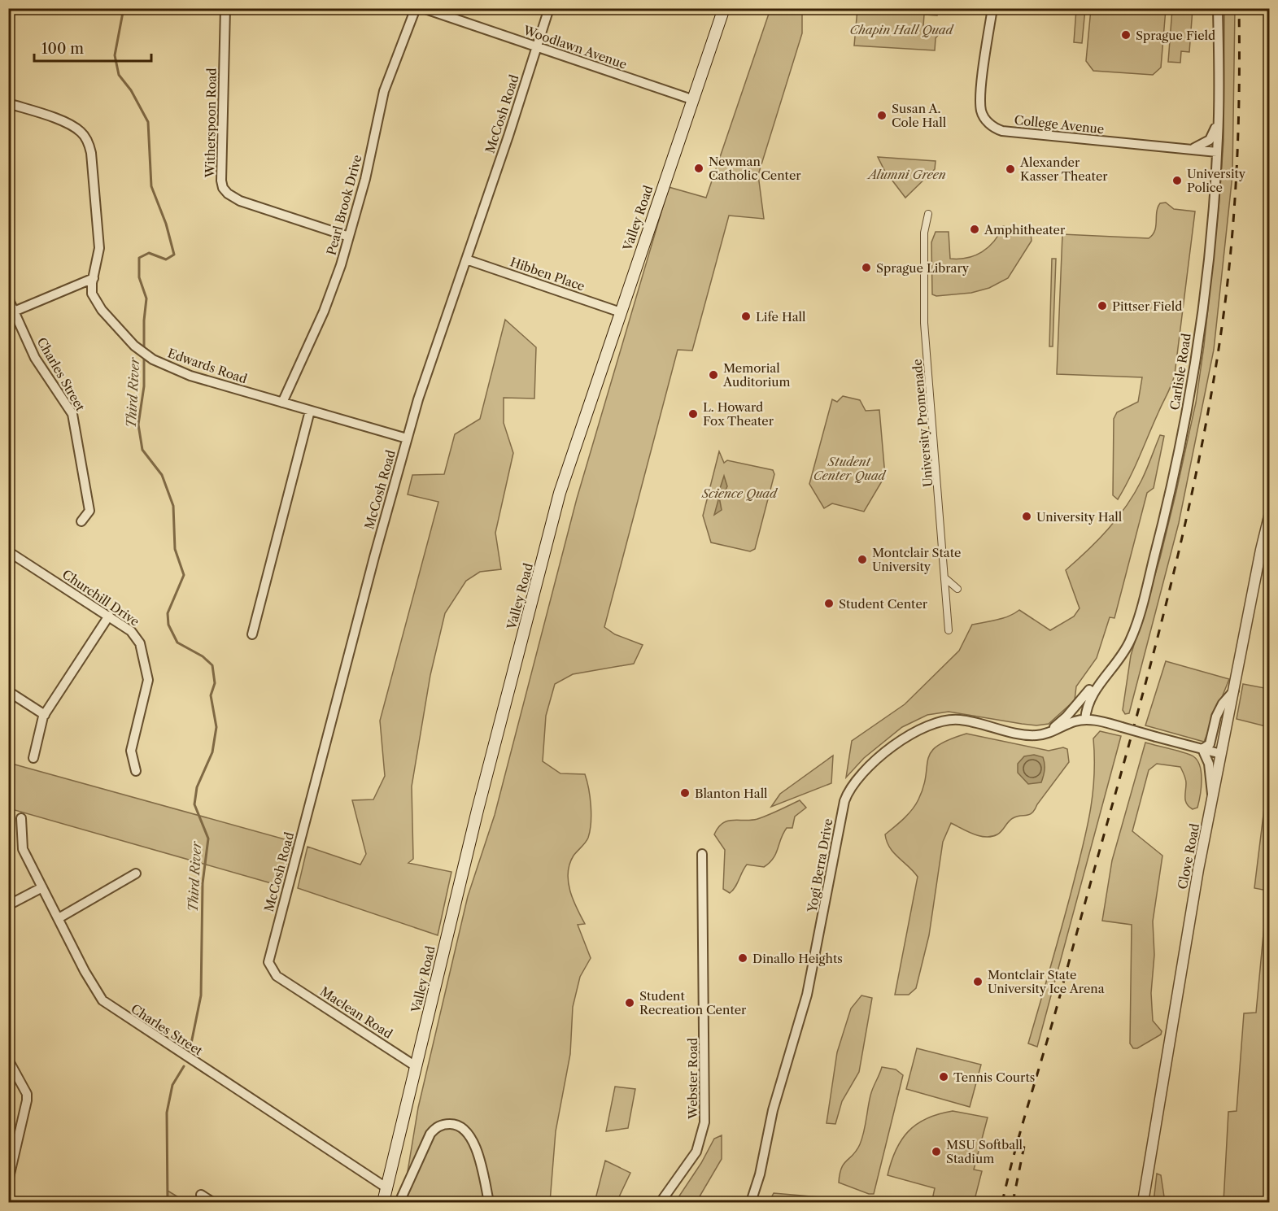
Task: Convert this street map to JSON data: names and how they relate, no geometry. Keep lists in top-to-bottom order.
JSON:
{
  "streets": {
    "main road": ["Valley Road"],
    "street": [
      "Woodlawn Avenue",
      "McCosh Road",
      "Witherspoon Road",
      "College Avenue",
      "Pearl Brook Drive",
      "Hibben Place",
      "Edwards Road",
      "Carlisle Road",
      "Charles Street",
      "University Promenade",
      "Churchill Drive",
      "Clove Road",
      "Yogi Berra Drive",
      "Maclean Road",
      "Webster Road"
    ]
  },
  "crossings": [
    ["Woodlawn Avenue", "McCosh Road"],
    ["Woodlawn Avenue", "Valley Road"],
    ["McCosh Road", "Hibben Place"],
    ["McCosh Road", "Edwards Road"],
    ["McCosh Road", "Maclean Road"],
    ["Witherspoon Road", "Pearl Brook Drive"],
    ["College Avenue", "Carlisle Road"],
    ["Pearl Brook Drive", "Edwards Road"],
    ["Valley Road", "Hibben Place"],
    ["Valley Road", "Charles Street"],
    ["Valley Road", "Maclean Road"],
    ["Carlisle Road", "Yogi Berra Drive"]
  ],
  "water": ["Third River"],
  "parks": [
    "Chapin Hall Quad",
    "Alumni Green",
    "Student Center Quad",
    "Science Quad"
  ],
  "places": [
    "Sprague Field",
    "Susan A. Cole Hall",
    "Newman Catholic Center",
    "Alexander Kasser Theater",
    "University Police",
    "Amphitheater",
    "Sprague Library",
    "Pittser Field",
    "Life Hall",
    "Memorial Auditorium",
    "L. Howard Fox Theater",
    "University Hall",
    "Montclair State University",
    "Student Center",
    "Blanton Hall",
    "Dinallo Heights",
    "Montclair State University Ice Arena",
    "Student Recreation Center",
    "Tennis Courts",
    "MSU Softball Stadium"
  ],
  "scale_bar": "100 m"
}
